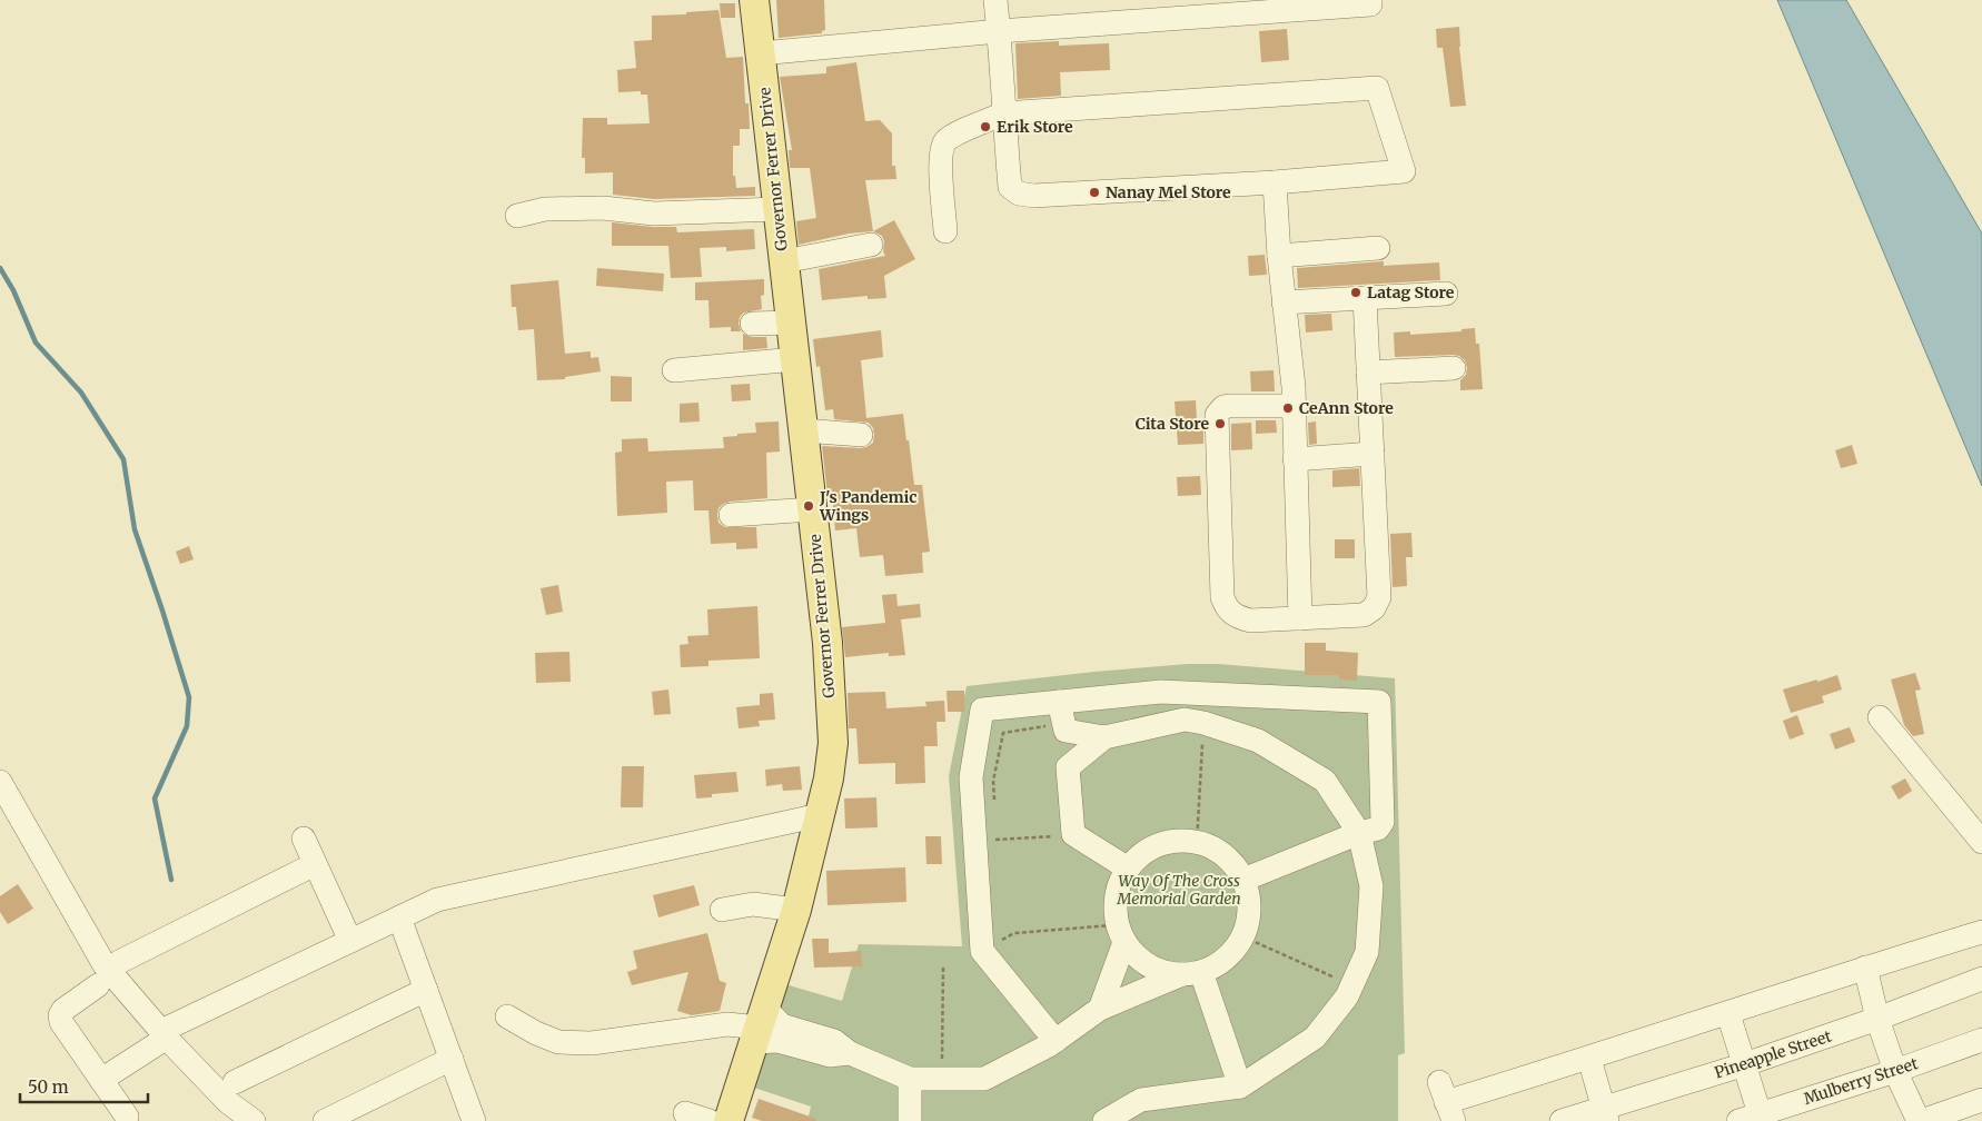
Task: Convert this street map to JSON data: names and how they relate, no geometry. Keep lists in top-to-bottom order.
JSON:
{
  "streets": {
    "main road": ["Governor Ferrer Drive"],
    "street": ["Pineapple Street", "Mulberry Street"]
  },
  "parks": ["Way Of The Cross Memorial Garden"],
  "places": [
    "Erik Store",
    "Nanay Mel Store",
    "Latag Store",
    "CeAnn Store",
    "Cita Store",
    "J's Pandemic Wings"
  ],
  "scale_bar": "50 m"
}
